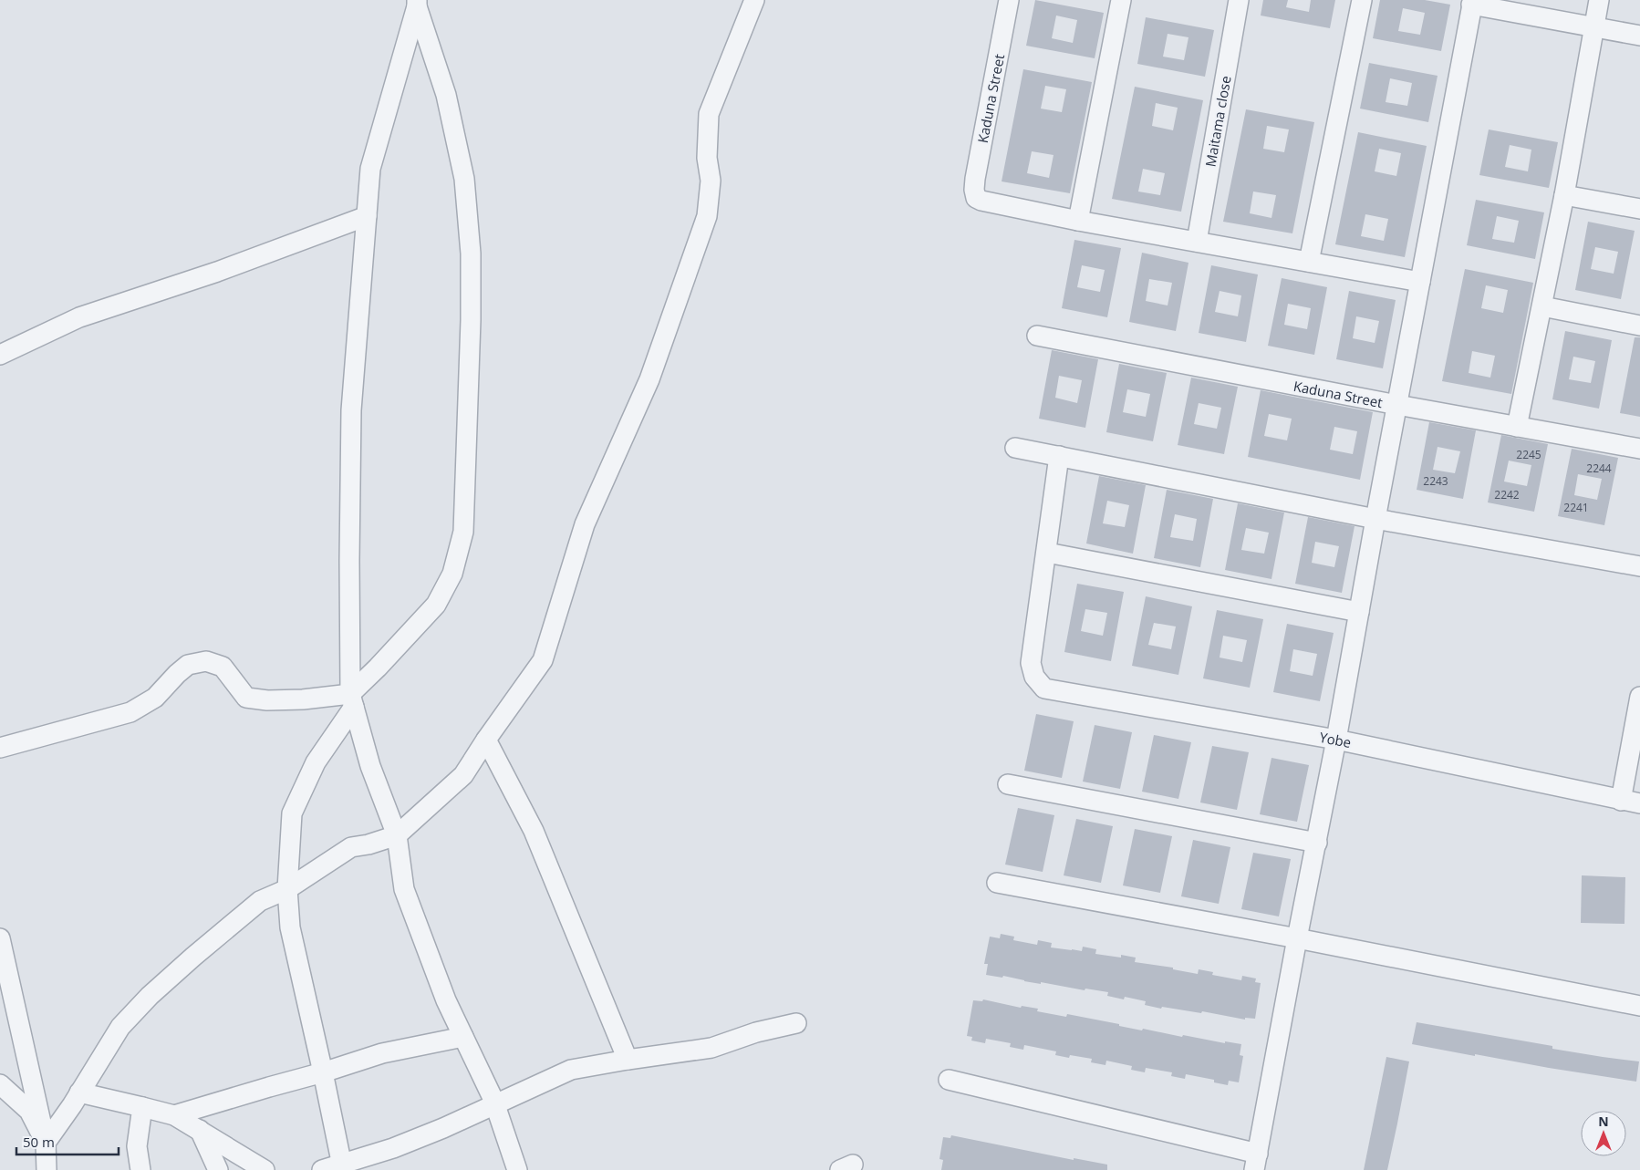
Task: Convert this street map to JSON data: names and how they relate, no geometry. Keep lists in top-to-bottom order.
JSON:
{
  "streets": {
    "street": ["Kaduna Street", "Maitama close", "Yobe"]
  },
  "house_numbers": [
    "2245",
    "2244",
    "2243",
    "2242",
    "2241"
  ],
  "scale_bar": "50 m",
  "north": "top"
}
